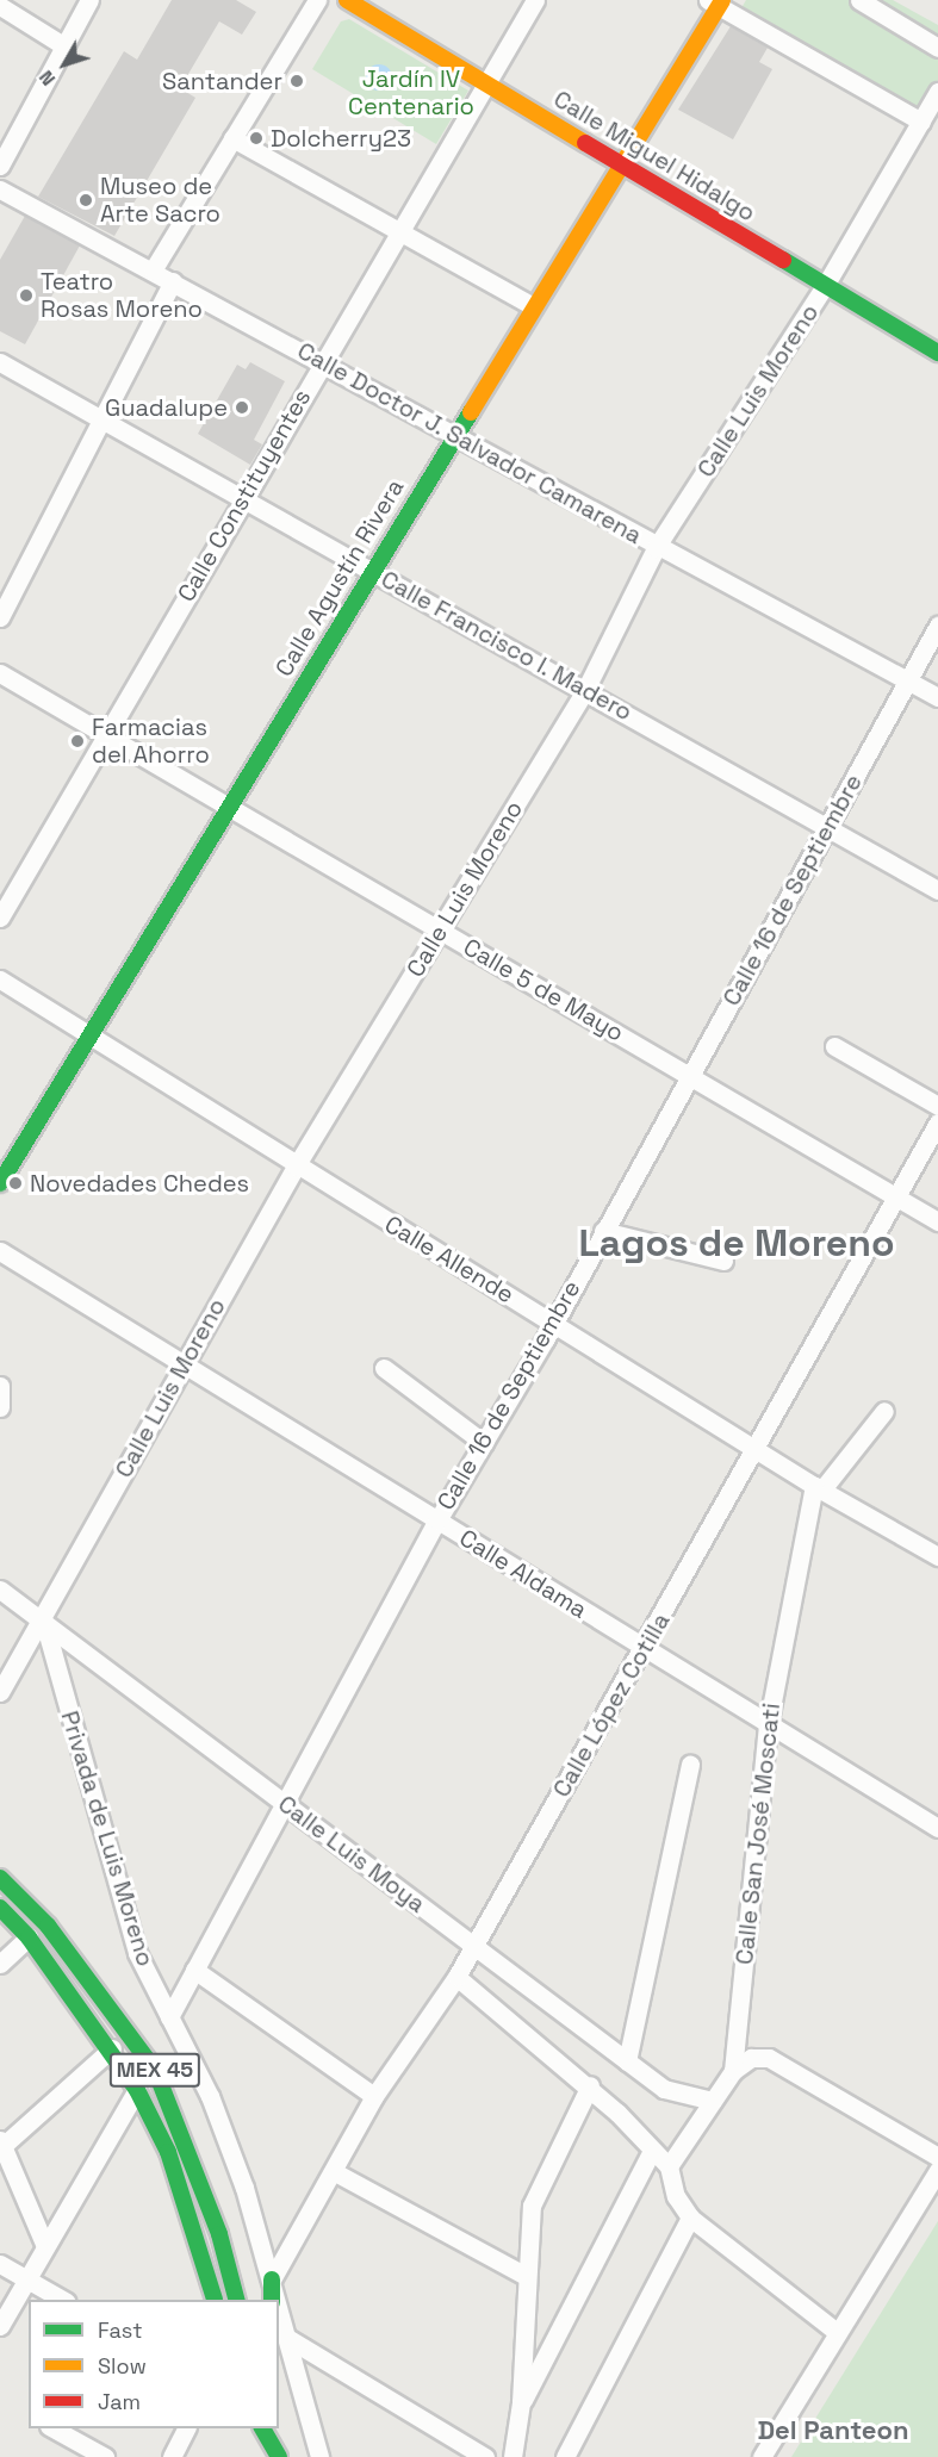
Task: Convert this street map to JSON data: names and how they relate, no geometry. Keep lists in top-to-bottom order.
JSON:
{
  "streets": {
    "main road": ["Calle Miguel Hidalgo", "Calle Agustín Rivera", "MEX 45"],
    "street": [
      "Calle Luis Moreno",
      "Calle Doctor J. Salvador Camarena",
      "Calle Constituyentes",
      "Calle Francisco I. Madero",
      "Calle 16 de Septiembre",
      "Calle 5 de Mayo",
      "Calle Allende",
      "Calle Aldama",
      "Calle López Cotilla",
      "Calle San José Moscati",
      "Privada de Luis Moreno",
      "Calle Luis Moya"
    ]
  },
  "crossings": [
    ["Calle Miguel Hidalgo", "Calle Luis Moreno"],
    ["Calle Miguel Hidalgo", "Calle Constituyentes"],
    ["Calle Miguel Hidalgo", "Calle Agustín Rivera"],
    ["Calle Luis Moreno", "Calle Doctor J. Salvador Camarena"],
    ["Calle Luis Moreno", "Calle Francisco I. Madero"],
    ["Calle Luis Moreno", "Calle 5 de Mayo"],
    ["Calle Luis Moreno", "Calle Allende"],
    ["Calle Luis Moreno", "Calle Aldama"],
    ["Calle Luis Moreno", "Privada de Luis Moreno"],
    ["Calle Luis Moreno", "Calle Luis Moya"],
    ["Calle Doctor J. Salvador Camarena", "Calle Constituyentes"],
    ["Calle Doctor J. Salvador Camarena", "Calle Agustín Rivera"],
    ["Calle Doctor J. Salvador Camarena", "Calle 16 de Septiembre"],
    ["Calle Constituyentes", "Calle Francisco I. Madero"],
    ["Calle Constituyentes", "Calle 5 de Mayo"],
    ["Calle Agustín Rivera", "Calle Francisco I. Madero"],
    ["Calle Agustín Rivera", "Calle 5 de Mayo"],
    ["Calle Agustín Rivera", "Calle Allende"],
    ["Calle Francisco I. Madero", "Calle 16 de Septiembre"],
    ["Calle 16 de Septiembre", "Calle 5 de Mayo"],
    ["Calle 16 de Septiembre", "Calle Allende"],
    ["Calle 16 de Septiembre", "Calle Aldama"],
    ["Calle 16 de Septiembre", "Privada de Luis Moreno"],
    ["Calle 16 de Septiembre", "Calle Luis Moya"],
    ["Calle 5 de Mayo", "Calle López Cotilla"],
    ["Calle Allende", "Calle López Cotilla"],
    ["Calle Allende", "Calle San José Moscati"],
    ["Calle Aldama", "Calle López Cotilla"],
    ["Calle Aldama", "Calle San José Moscati"],
    ["Calle López Cotilla", "Privada de Luis Moreno"],
    ["Calle López Cotilla", "Calle Luis Moya"],
    ["Calle San José Moscati", "Calle Luis Moya"],
    ["Privada de Luis Moreno", "Calle Luis Moya"]
  ],
  "districts": ["Lagos de Moreno", "Del Panteon"],
  "parks": ["Jardín IV Centenario"],
  "places": [
    "Santander",
    "Dolcherry23",
    "Museo de Arte Sacro",
    "Teatro Rosas Moreno",
    "Guadalupe",
    "Farmacias del Ahorro",
    "Novedades Chedes"
  ],
  "legend": ["Fast", "Slow", "Jam"],
  "north": "bottom left"
}
